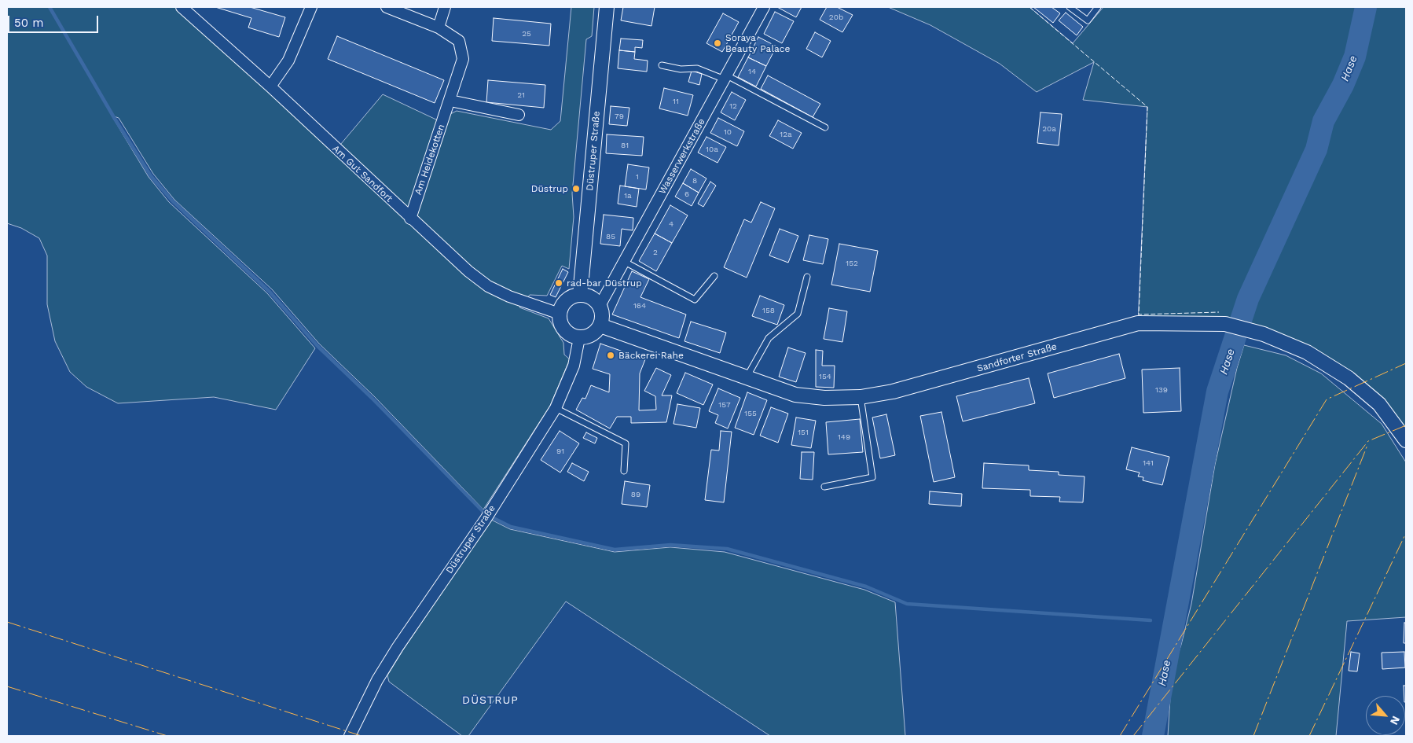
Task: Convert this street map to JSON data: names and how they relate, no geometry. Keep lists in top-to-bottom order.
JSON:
{
  "streets": {
    "street": [
      "Düstruper Straße",
      "Wasserwerkstraße",
      "Am Heidekotten",
      "Am Gut Sandfort",
      "Sandforter Straße"
    ]
  },
  "crossings": [
    ["Düstruper Straße", "Wasserwerkstraße"],
    ["Düstruper Straße", "Am Gut Sandfort"],
    ["Düstruper Straße", "Sandforter Straße"],
    ["Wasserwerkstraße", "Am Gut Sandfort"],
    ["Wasserwerkstraße", "Sandforter Straße"],
    ["Am Heidekotten", "Am Gut Sandfort"],
    ["Am Gut Sandfort", "Sandforter Straße"]
  ],
  "districts": ["DÜSTRUP"],
  "water": ["Hase"],
  "places": [
    "Soraya Beauty Palace",
    "Düstrup",
    "rad-bar Düstrup",
    "Bäckerei Rahe"
  ],
  "house_numbers": [
    "20b",
    "25",
    "14",
    "21",
    "11",
    "12",
    "79",
    "20a",
    "10",
    "12a",
    "81",
    "10a",
    "1",
    "8",
    "6",
    "1a",
    "4",
    "85",
    "2",
    "152",
    "164",
    "158",
    "154",
    "139",
    "157",
    "155",
    "151",
    "149",
    "91",
    "141",
    "89"
  ],
  "scale_bar": "50 m",
  "north": "bottom right"
}
